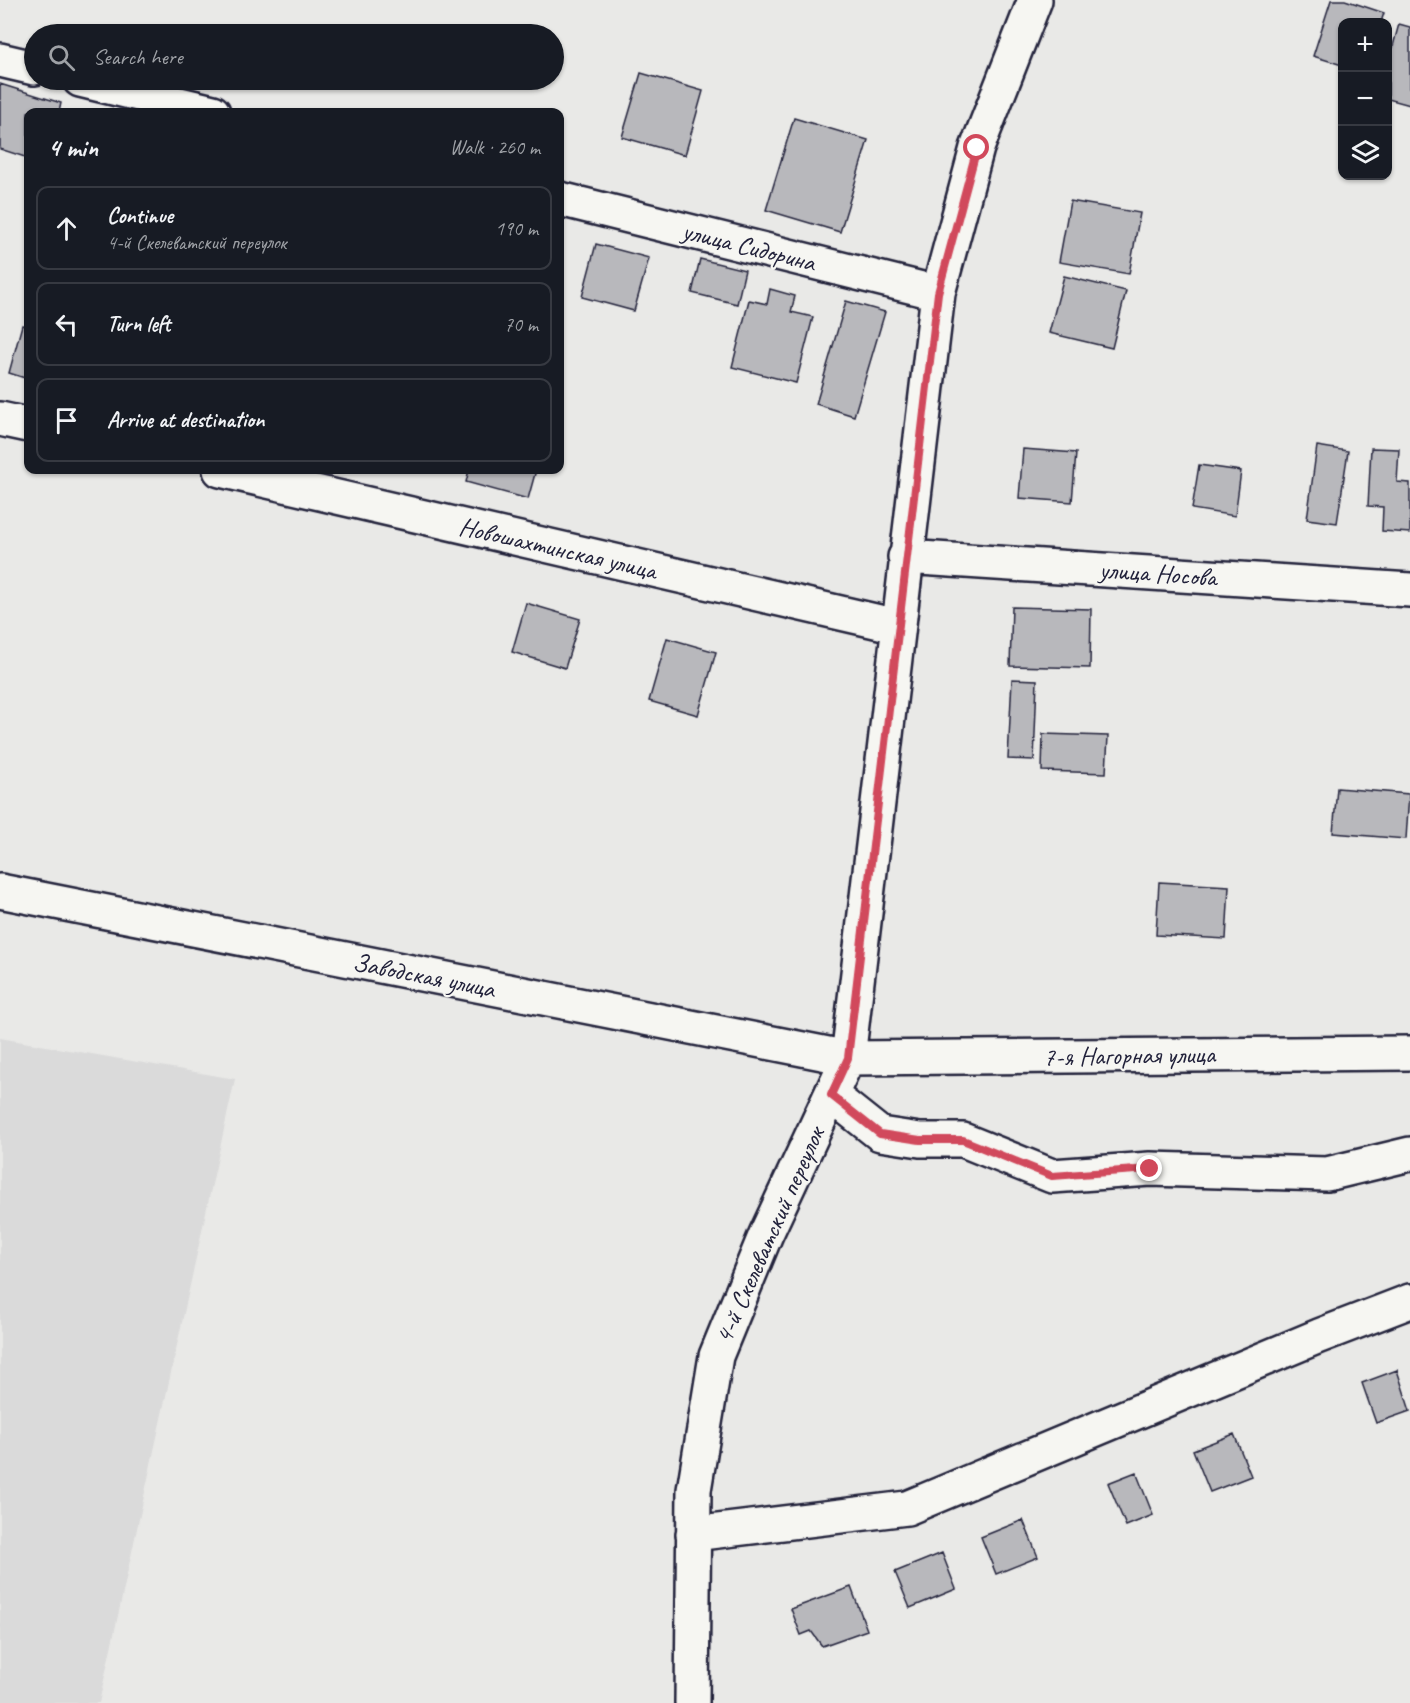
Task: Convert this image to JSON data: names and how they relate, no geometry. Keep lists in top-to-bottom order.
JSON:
{
  "streets": {
    "street": [
      "улица Сидорина",
      "Новошахтинская улица",
      "улица Носова",
      "Заводская улица",
      "7-я Нагорная улица",
      "4-й Скелеватский переулок"
    ]
  },
  "crossings": [
    ["улица Сидорина", "4-й Скелеватский переулок"],
    ["Новошахтинская улица", "4-й Скелеватский переулок"],
    ["улица Носова", "4-й Скелеватский переулок"],
    ["Заводская улица", "7-я Нагорная улица"],
    ["Заводская улица", "4-й Скелеватский переулок"],
    ["7-я Нагорная улица", "4-й Скелеватский переулок"]
  ],
  "page": {
    "map_buttons": ["+", "−"],
    "search": "Search here",
    "heading": ["4 min", "Walk · 260 m"],
    "list": [
      ["Continue", "4-й Скелеватский переулок", "190 m"],
      ["Turn left", "70 m"],
      "Arrive at destination"
    ]
  }
}
